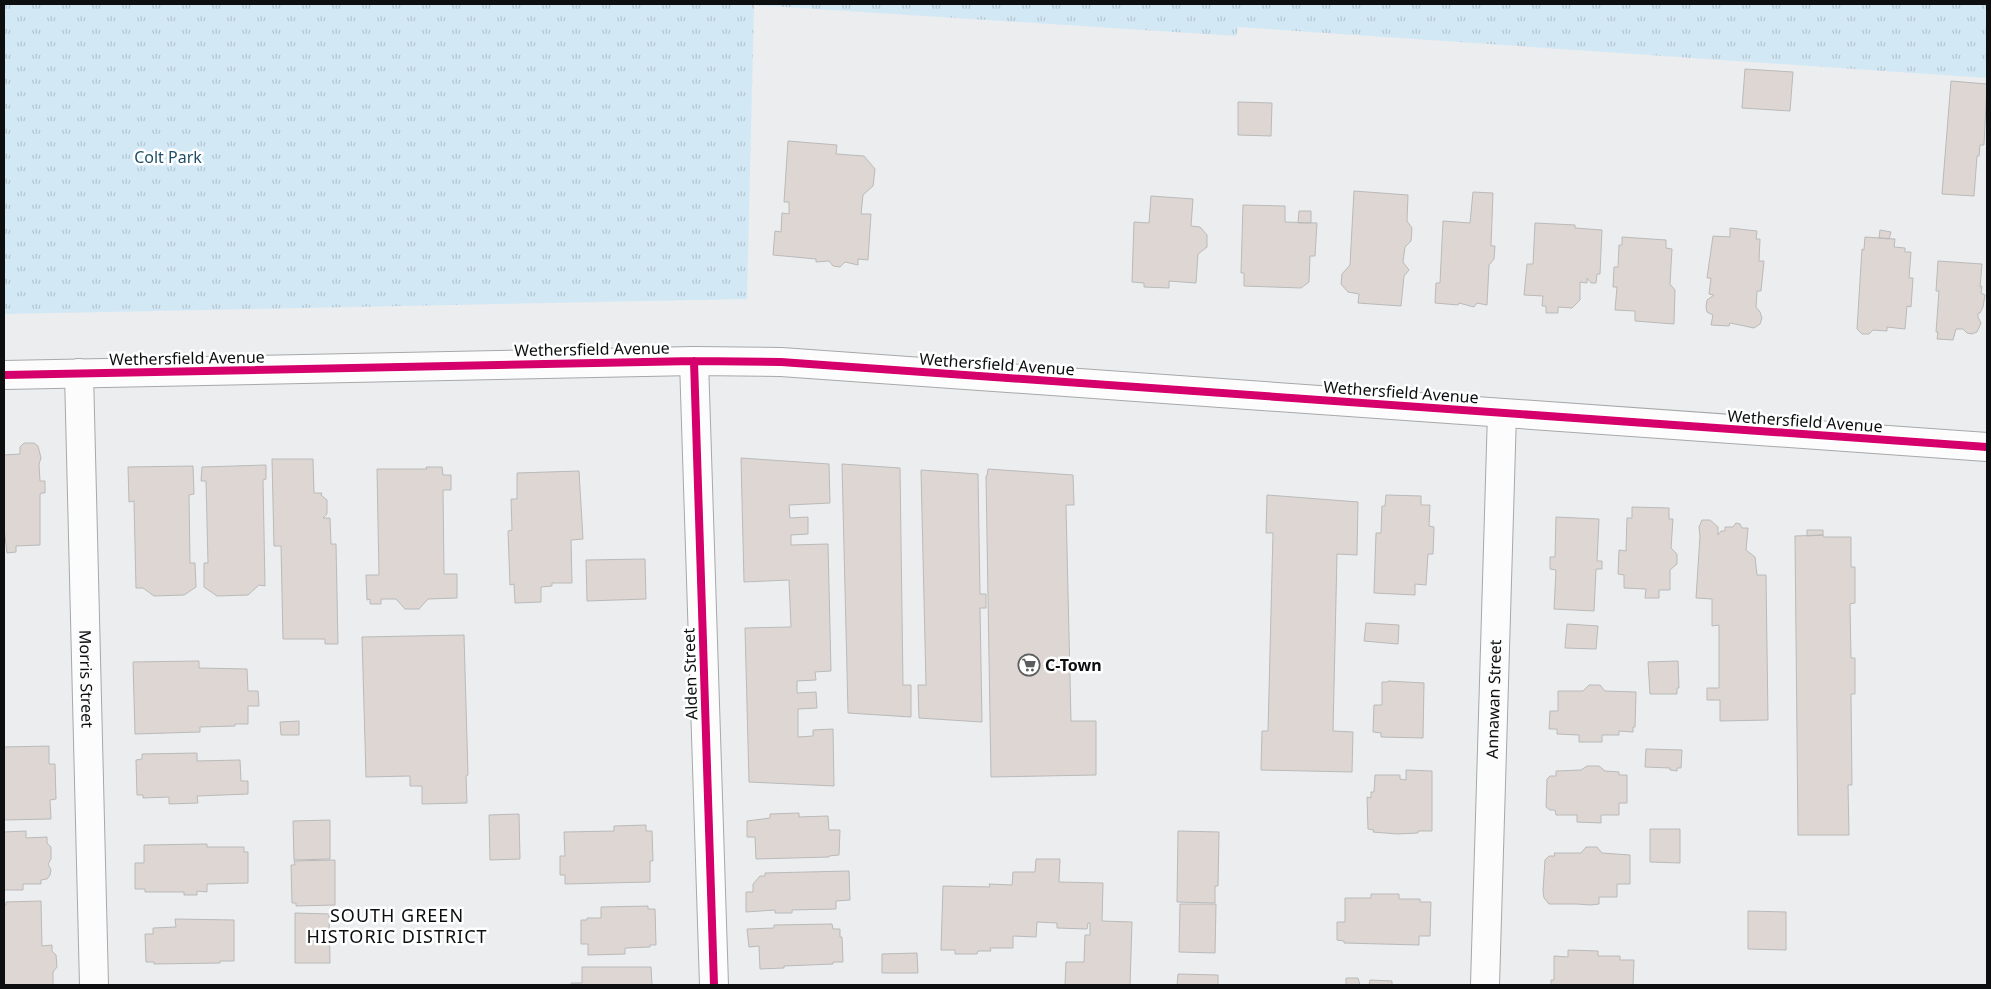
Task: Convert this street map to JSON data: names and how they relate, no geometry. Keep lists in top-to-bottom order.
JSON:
{
  "streets": {
    "main road": [
      "Wethersfield Avenue",
      "Alden Street",
      "Morris Street",
      "Annawan Street"
    ]
  },
  "crossings": [
    ["Wethersfield Avenue", "Alden Street"],
    ["Wethersfield Avenue", "Morris Street"],
    ["Wethersfield Avenue", "Annawan Street"]
  ],
  "districts": ["SOUTH GREEN HISTORIC DISTRICT"],
  "parks": ["Colt Park"],
  "places": {
    "supermarket": ["C-Town"]
  }
}
